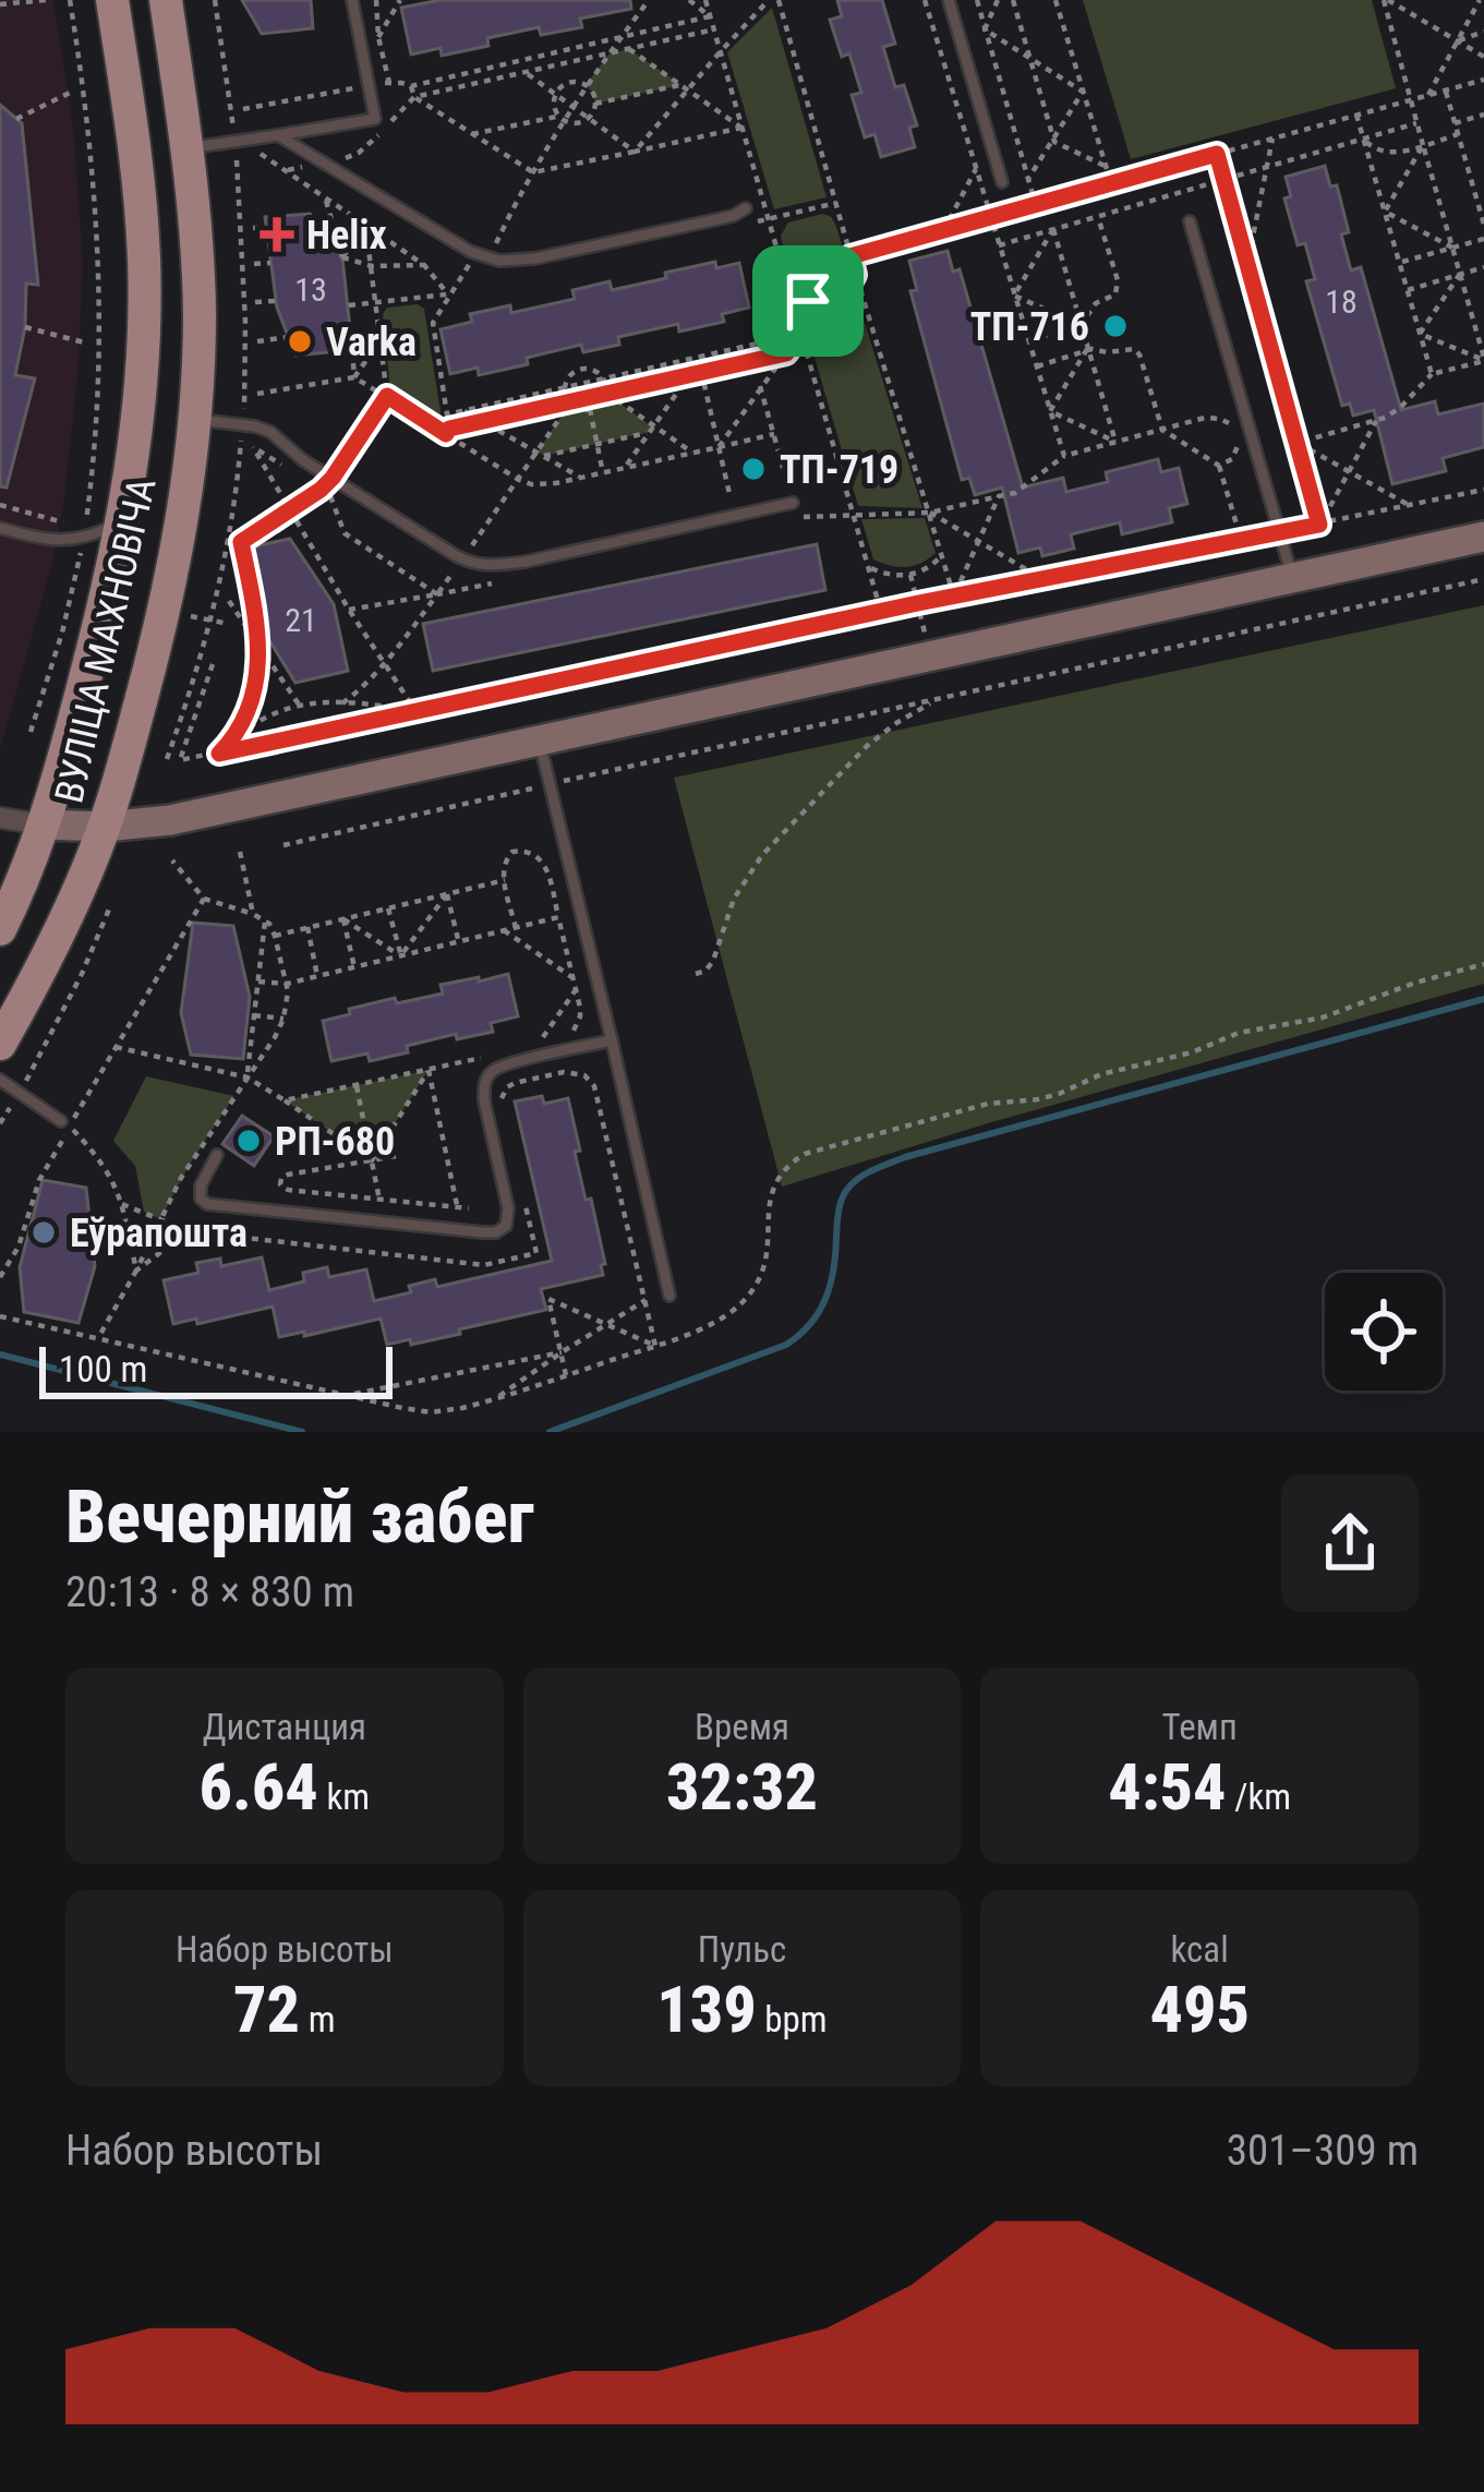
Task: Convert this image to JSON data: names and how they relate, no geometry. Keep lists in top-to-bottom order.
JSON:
{
  "streets": {
    "main road": ["ВУЛІЦА МАХНОВІЧА"]
  },
  "places": {
    "health": ["Helix"],
    "other": [
      "ТП-716",
      "Varka",
      "ТП-719",
      "РП-680",
      "Еўрапошта"
    ]
  },
  "house_numbers": ["13", "18", "21"],
  "scale_bar": "100 m",
  "page": {
    "scale": "100 m",
    "heading": ["Вечерний забег", "20:13 · 8 × 830 m"],
    "stats": [
      ["Дистанция", "6.64 km"],
      ["Время", "32:32"],
      ["Темп", "4:54 /km"],
      ["Набор высоты", "72 m"],
      ["Пульс", "139 bpm"],
      ["kcal", "495"]
    ],
    "chart": ["Набор высоты", "301–309 m"]
  }
}
